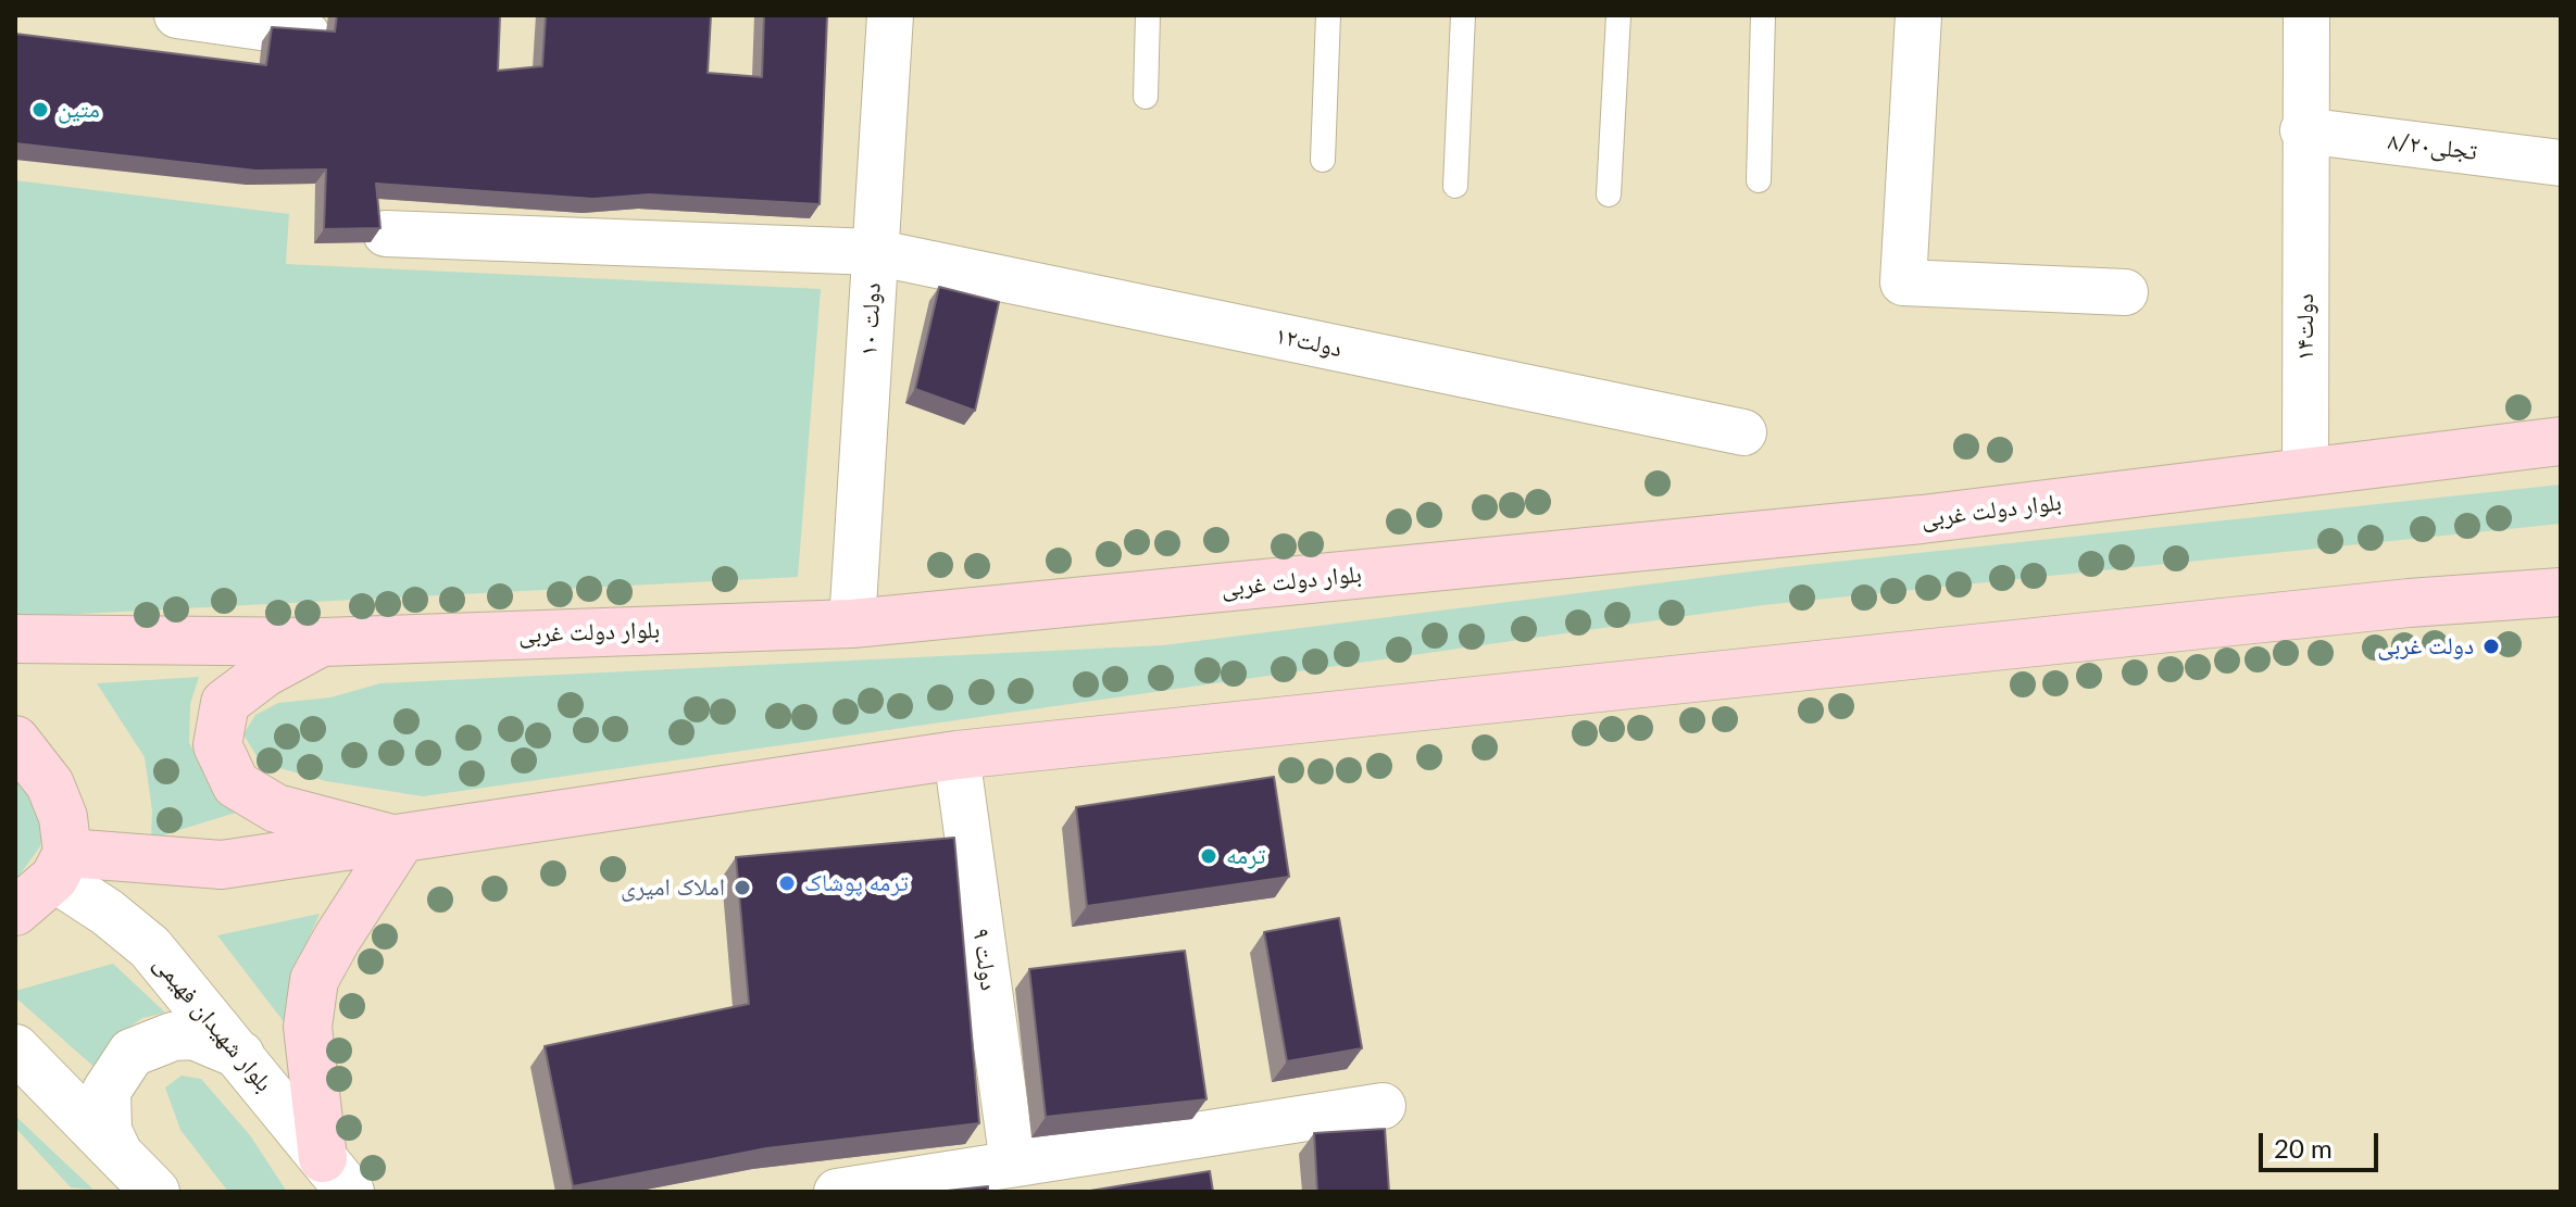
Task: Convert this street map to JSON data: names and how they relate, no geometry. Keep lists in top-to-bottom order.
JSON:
{
  "streets": {
    "main road": ["بلوار دولت غربی"],
    "street": [
      "تجلی۸/۲۰",
      "۱۰ دولت",
      "۱۴دولت",
      "۱۲دولت",
      "۹ دولت",
      "بلوار شهیدان فهیمی"
    ]
  },
  "crossings": [
    ["تجلی۸/۲۰", "۱۴دولت"],
    ["۱۰ دولت", "۱۲دولت"],
    ["۱۰ دولت", "بلوار دولت غربی"],
    ["۱۴دولت", "بلوار دولت غربی"]
  ],
  "places": [
    "متین",
    "دولت غربی",
    "ترمه",
    "ترمه پوشاک",
    "املاک امیری"
  ],
  "scale_bar": "20 m"
}
